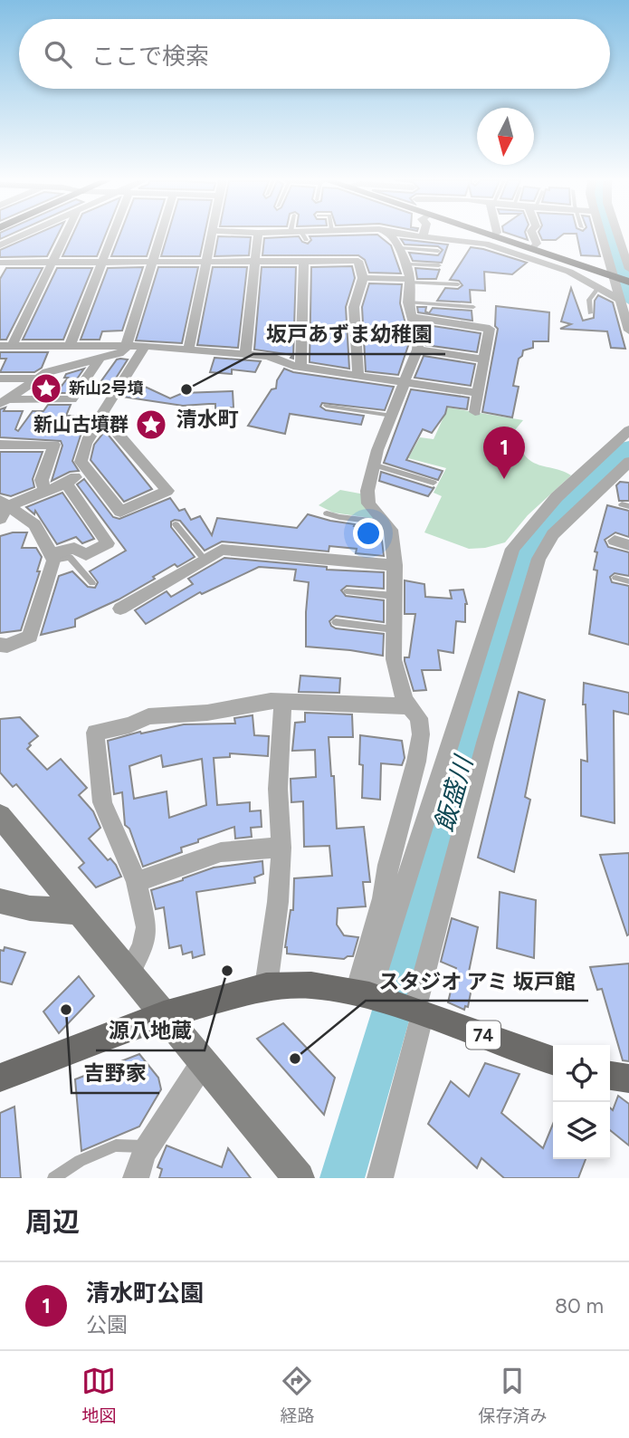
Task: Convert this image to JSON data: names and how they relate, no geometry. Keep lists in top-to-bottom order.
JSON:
{
  "streets": {
    "main road": ["74"]
  },
  "districts": ["清水町"],
  "water": ["飯盛川"],
  "places": {
    "place": ["新山2号墳", "新山古墳群"],
    "other": [
      "坂戸あずま幼稚園",
      "源八地蔵",
      "吉野家",
      "スタジオ アミ 坂戸館"
    ]
  },
  "north": "bottom",
  "page": {
    "search": "ここで検索",
    "pins": "1",
    "heading": "周辺",
    "list": [
      {
        "mark": "1",
        "name": "清水町公園",
        "note": "公園",
        "value": "80 m"
      }
    ],
    "nav": ["地図", "経路", "保存済み"]
  }
}
